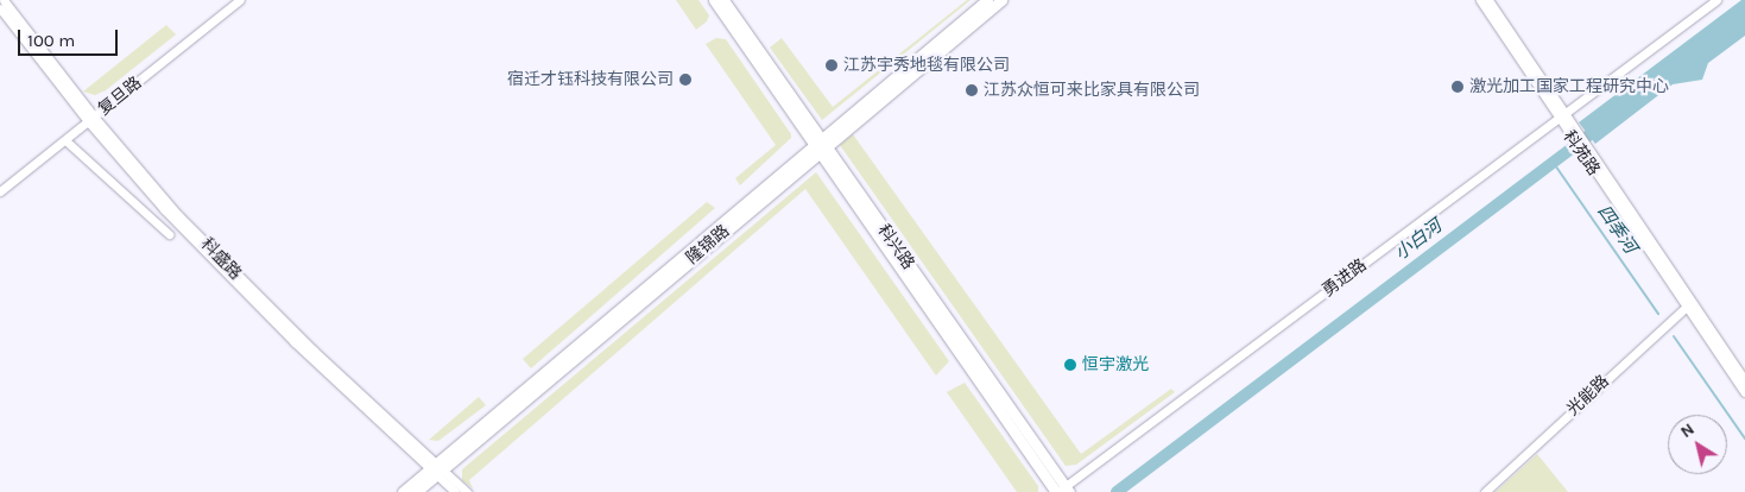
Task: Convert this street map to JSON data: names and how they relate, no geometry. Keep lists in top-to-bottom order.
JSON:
{
  "streets": {
    "main road": ["隆锦路", "科兴路"],
    "street": [
      "复旦路",
      "科苑路",
      "科盛路",
      "勇进路",
      "光能路"
    ]
  },
  "crossings": [
    ["复旦路", "科盛路"],
    ["科苑路", "勇进路"],
    ["科苑路", "光能路"],
    ["隆锦路", "科兴路"],
    ["隆锦路", "科盛路"],
    ["科兴路", "勇进路"]
  ],
  "water": ["四季河", "小白河"],
  "places": [
    "江苏宇秀地毯有限公司",
    "宿迁才钰科技有限公司",
    "激光加工国家工程研究中心",
    "江苏众恒可来比家具有限公司",
    "恒宇激光"
  ],
  "scale_bar": "100 m",
  "north": "top left"
}
